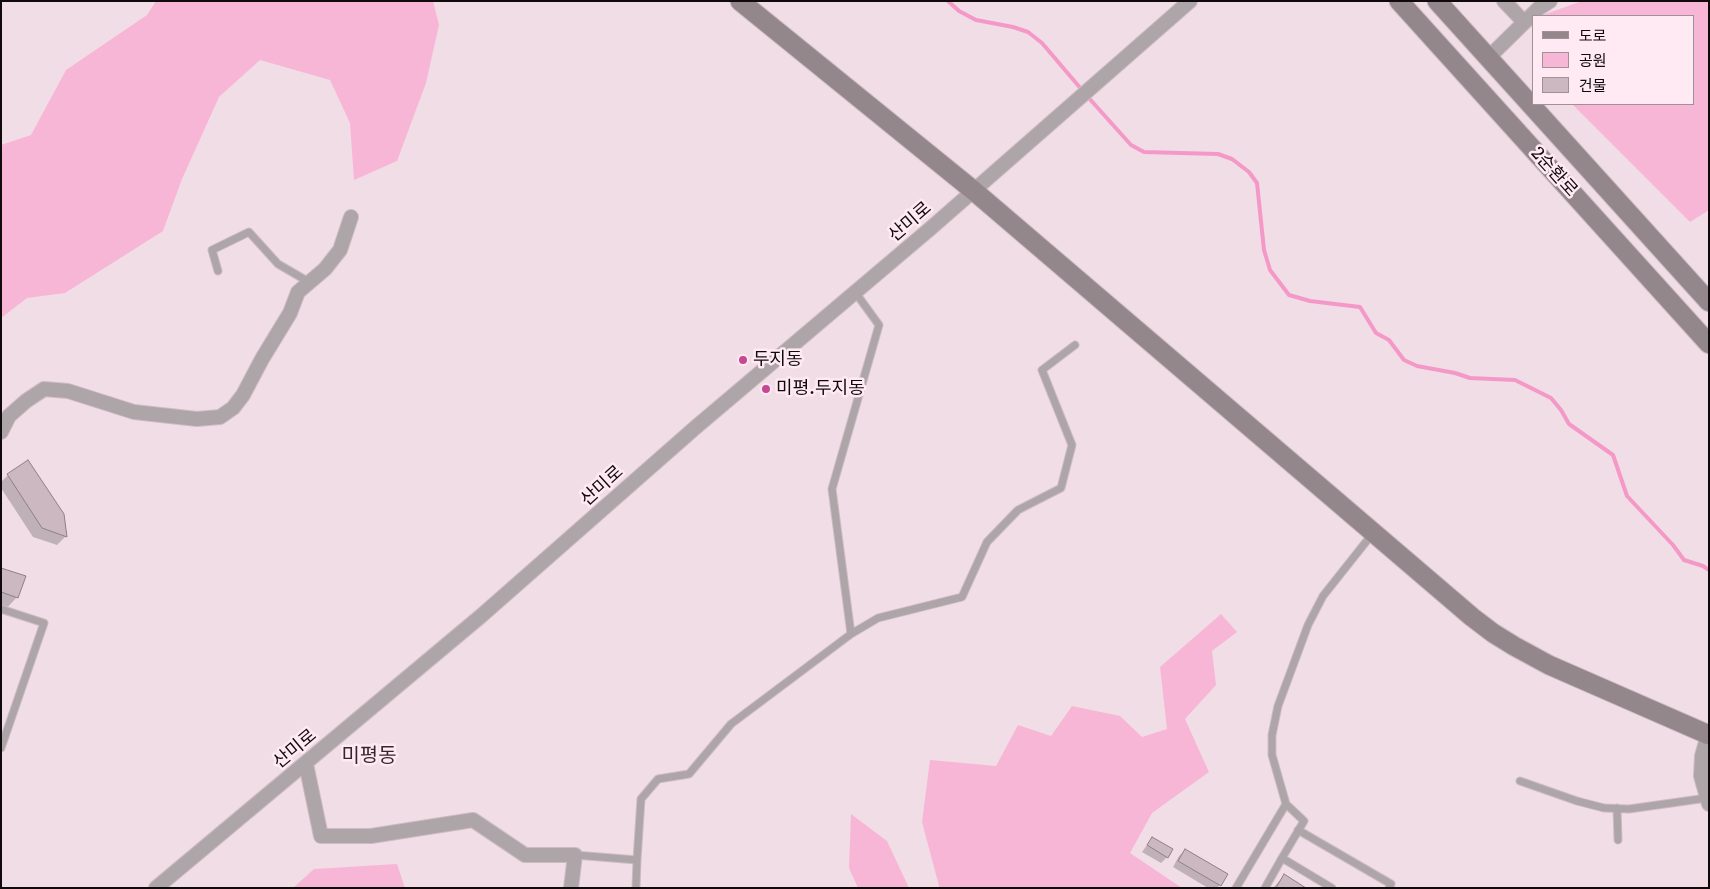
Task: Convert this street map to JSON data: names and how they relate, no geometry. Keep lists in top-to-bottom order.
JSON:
{
  "streets": {
    "street": ["2순환로", "산미로"]
  },
  "districts": ["미평동"],
  "places": ["두지동", "미평.두지동"],
  "legend": ["도로", "공원", "건물"]
}
